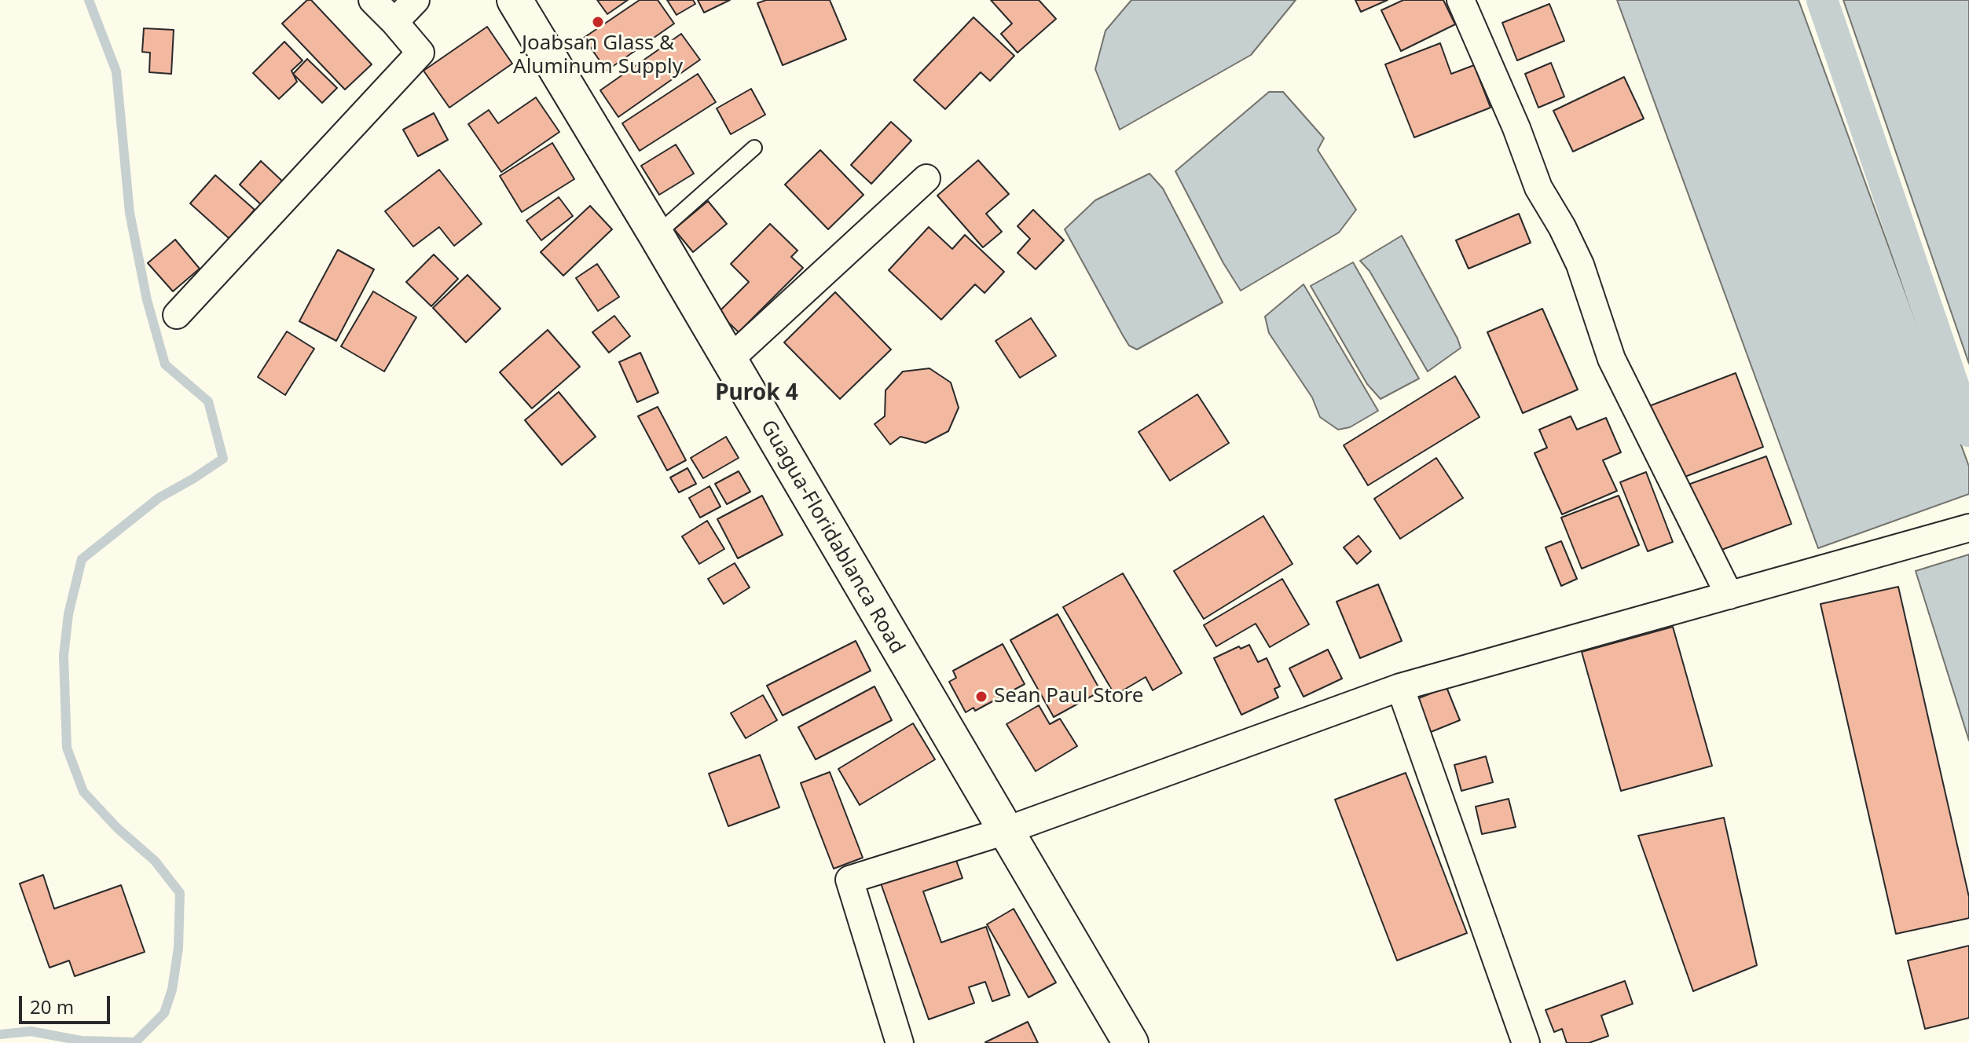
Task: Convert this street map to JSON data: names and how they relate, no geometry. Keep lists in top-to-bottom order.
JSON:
{
  "streets": {
    "main road": ["Guagua-Floridablanca Road"]
  },
  "districts": ["Purok 4"],
  "places": ["Joabsan Glass & Aluminum Supply", "Sean Paul Store"],
  "scale_bar": "20 m"
}
